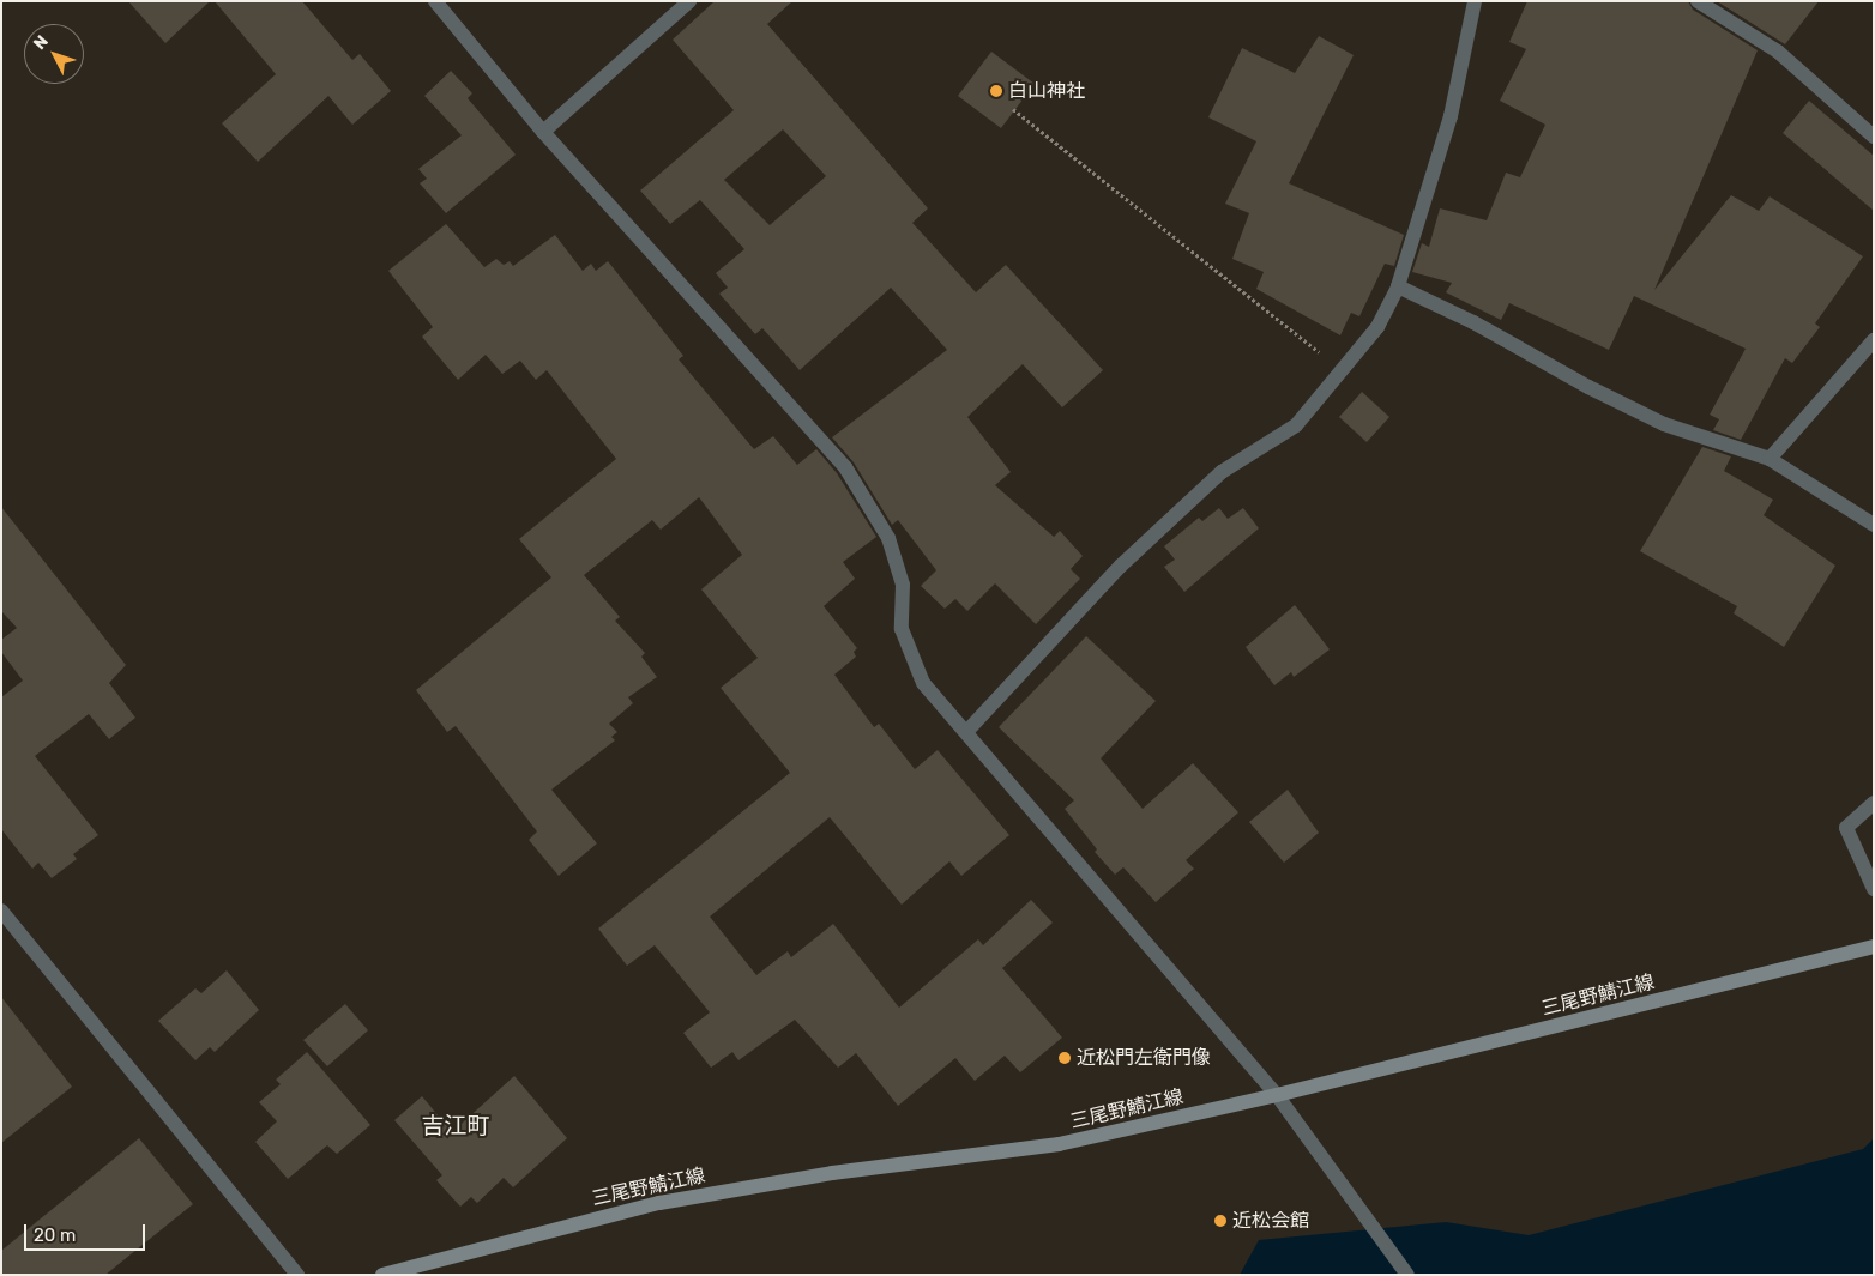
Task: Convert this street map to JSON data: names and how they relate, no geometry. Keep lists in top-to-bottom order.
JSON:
{
  "streets": {
    "main road": ["三尾野鯖江線"]
  },
  "districts": ["吉江町"],
  "places": ["白山神社", "近松門左衛門像", "近松会館"],
  "scale_bar": "20 m",
  "north": "top left"
}
